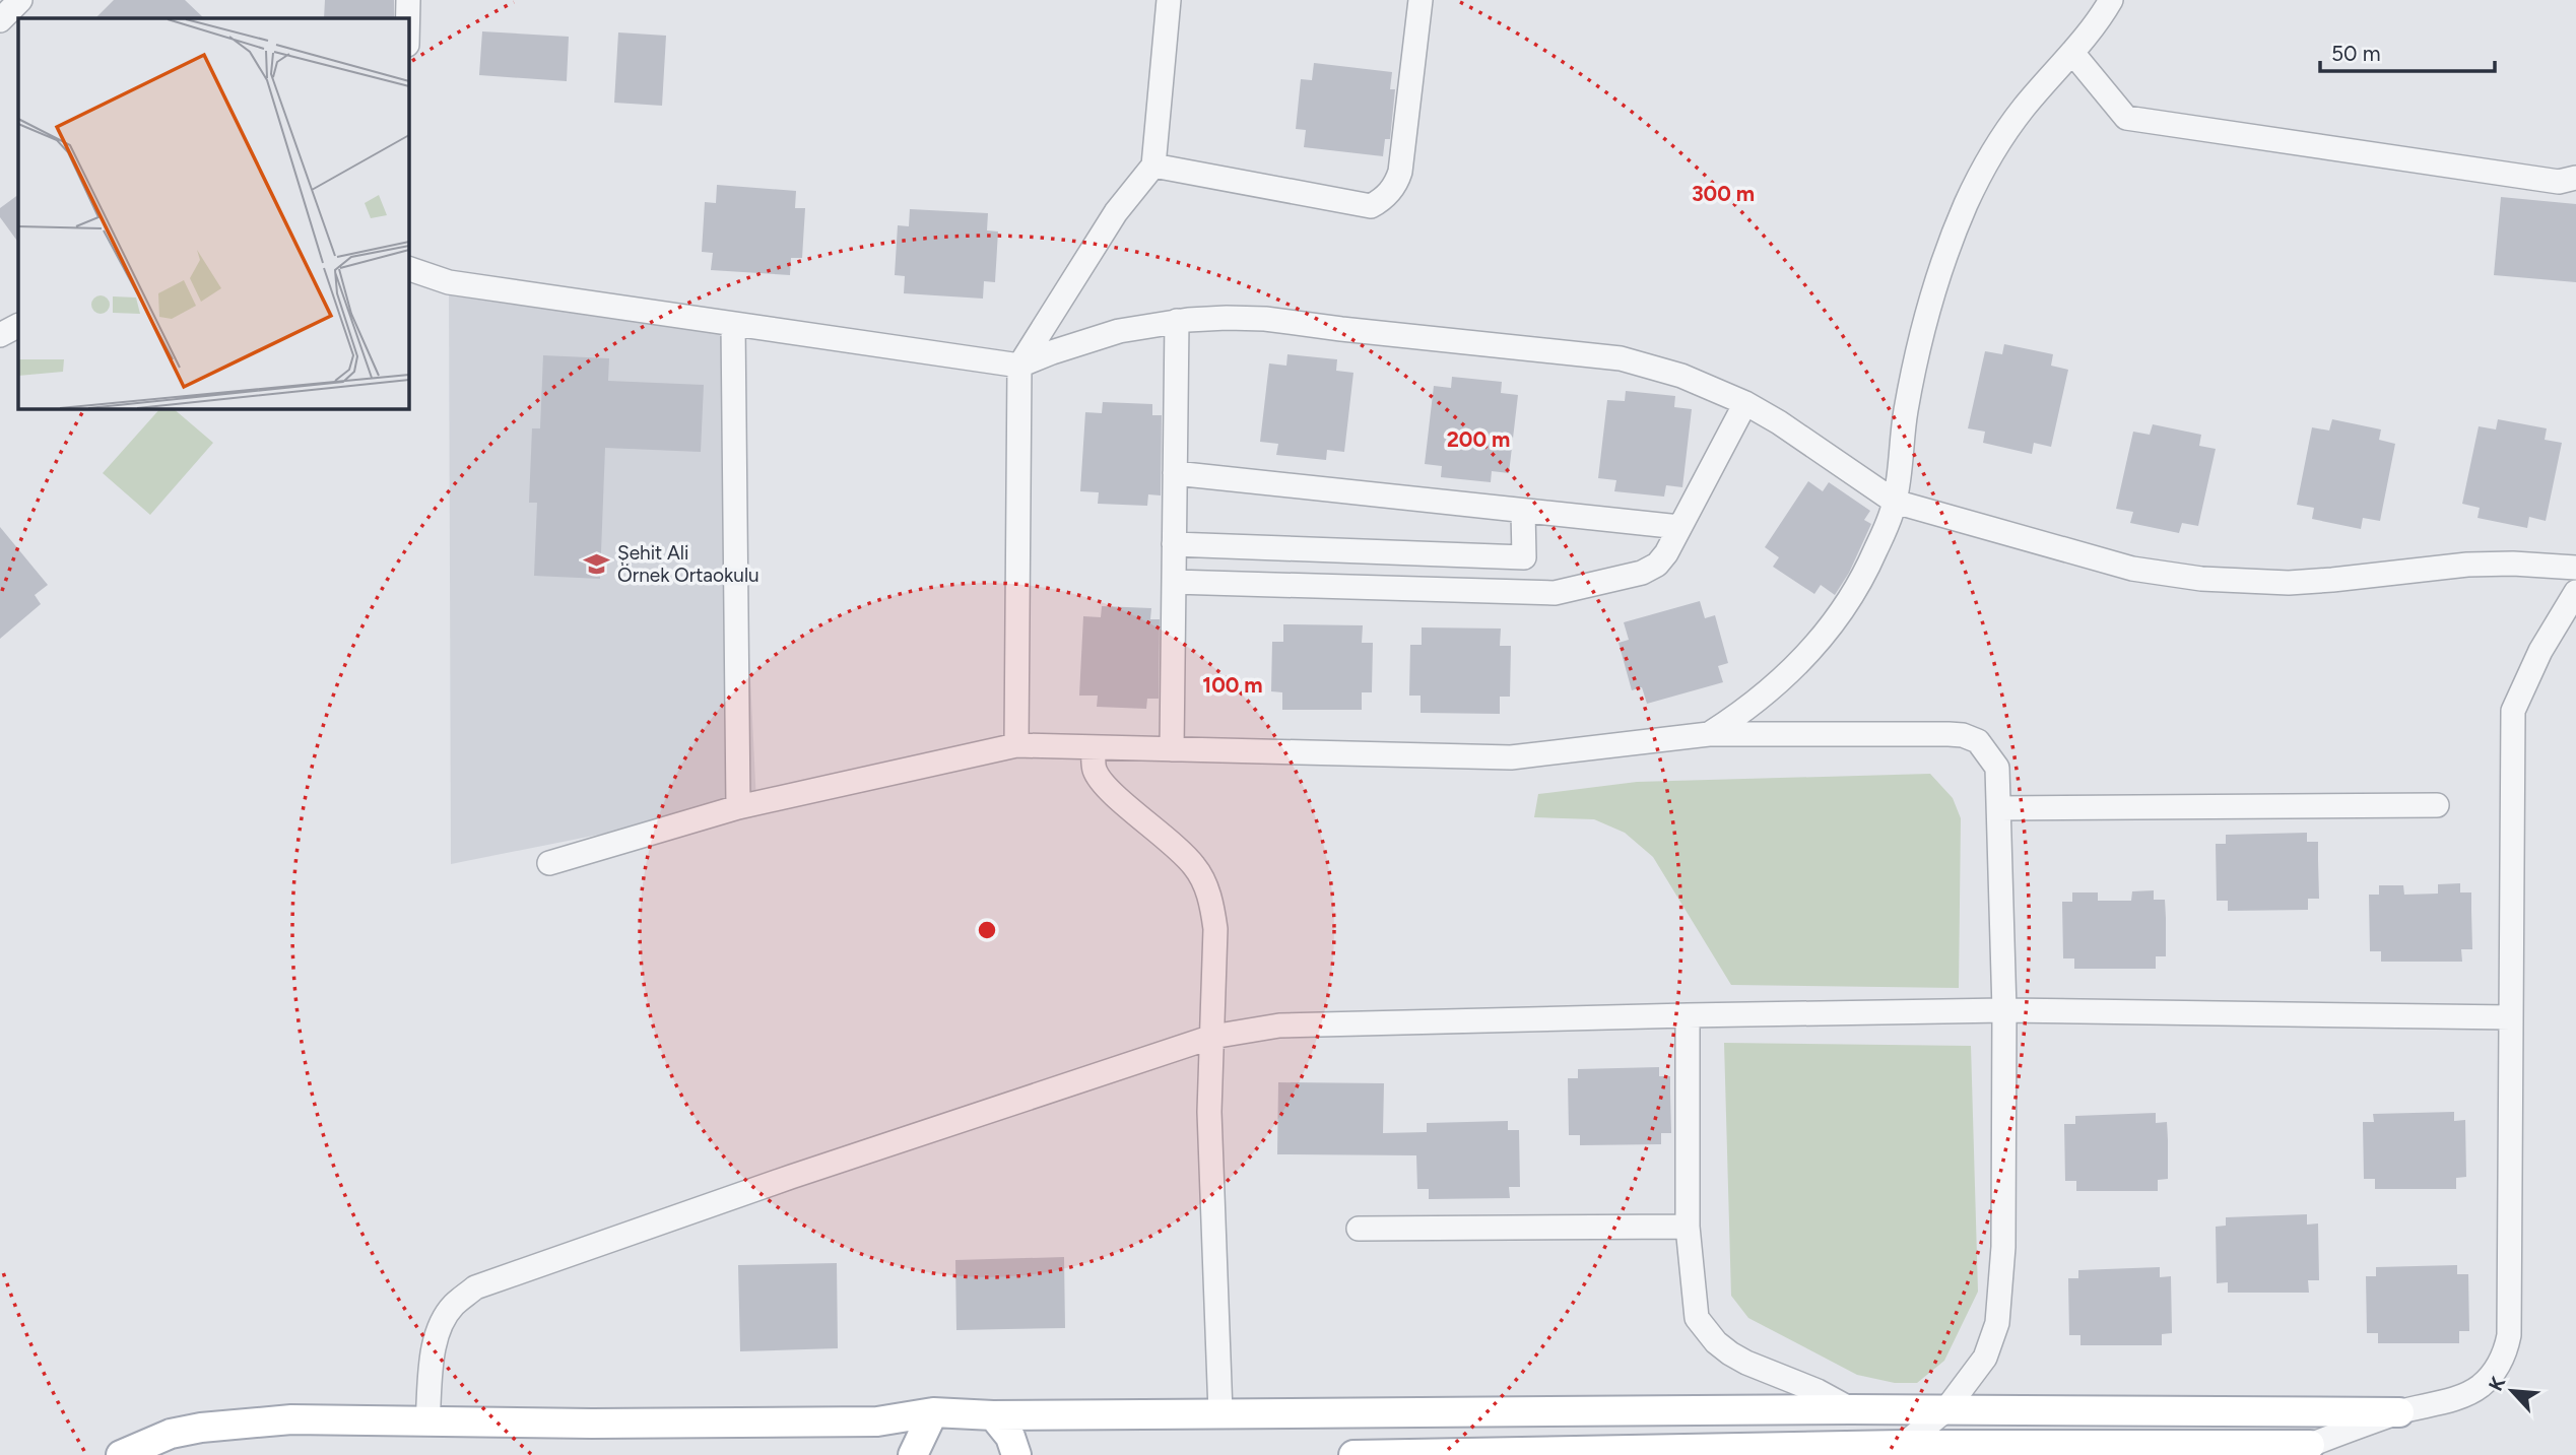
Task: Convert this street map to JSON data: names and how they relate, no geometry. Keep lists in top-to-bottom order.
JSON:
{
  "places": {
    "school or university": ["Şehit Ali Örnek Ortaokulu"]
  },
  "scale_bar": "50 m",
  "north": "top left",
  "rings": ["300 m", "200 m", "100 m"]
}
